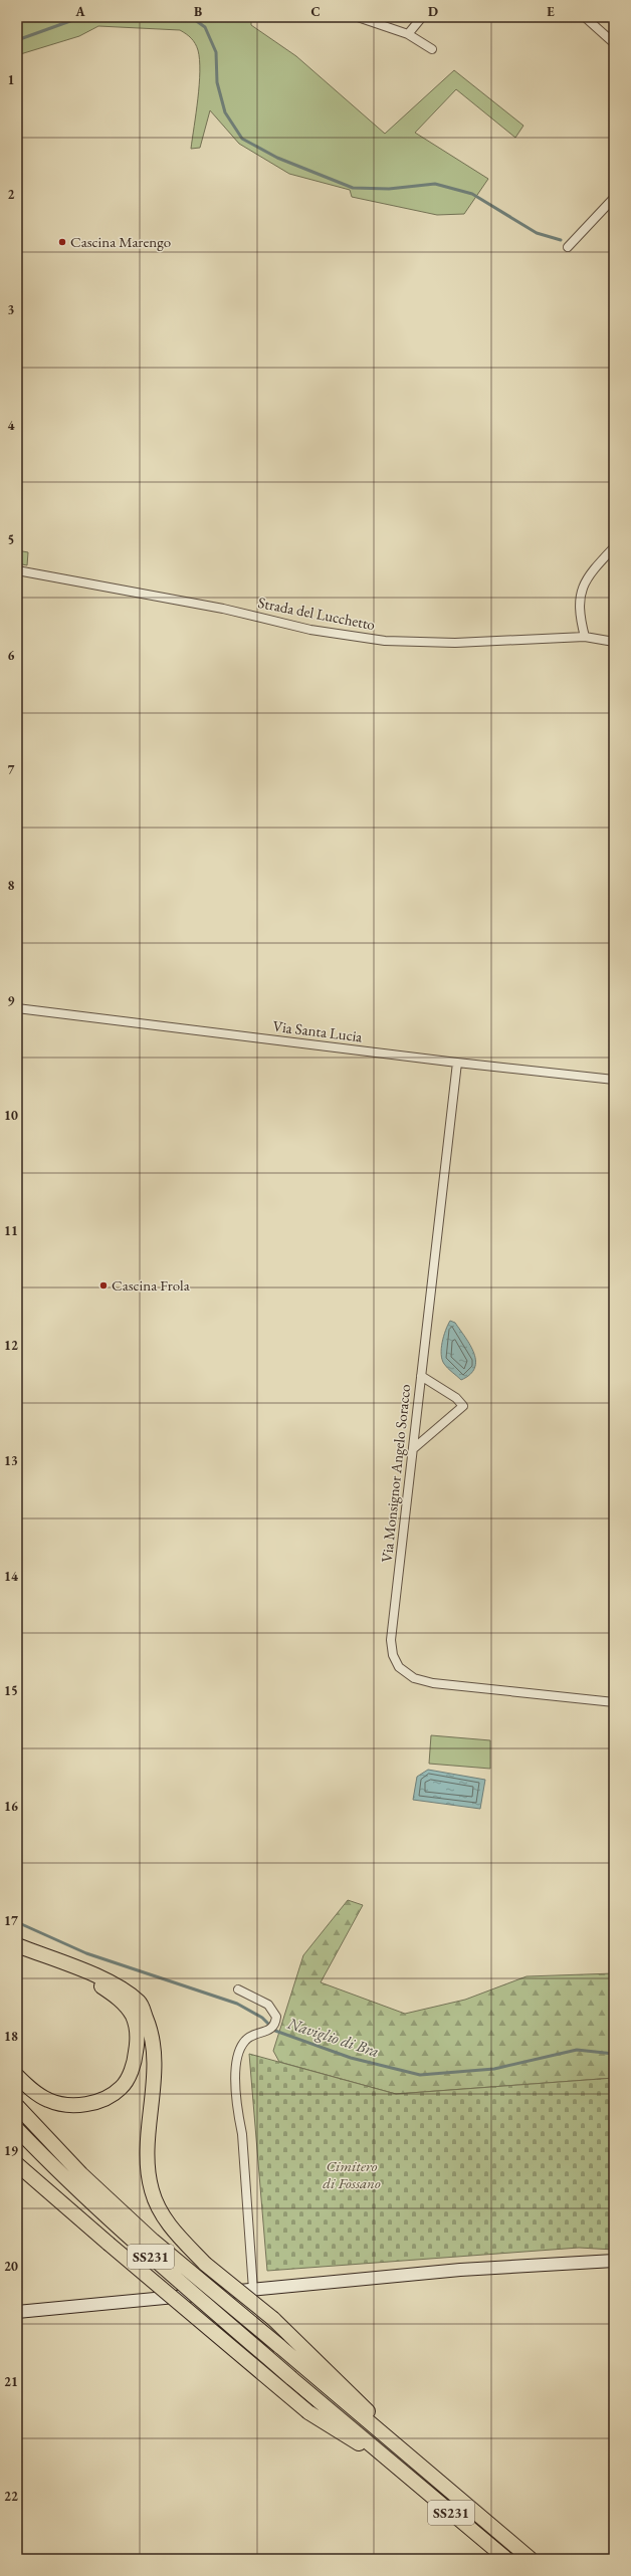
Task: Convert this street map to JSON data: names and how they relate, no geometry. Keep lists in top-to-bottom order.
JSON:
{
  "streets": {
    "highway": ["SS231"],
    "street": ["Strada del Lucchetto", "Via Santa Lucia", "Via Monsignor Angelo Soracco"]
  },
  "crossings": [
    ["Via Santa Lucia", "Via Monsignor Angelo Soracco"]
  ],
  "water": ["Naviglio di Bra"],
  "parks": ["Cimitero di Fossano"],
  "places": ["Cascina Marengo", "Cascina Frola"],
  "grid": {
    "columns": [
      "A",
      "B",
      "C",
      "D",
      "E"
    ],
    "rows": [
      "1",
      "2",
      "3",
      "4",
      "5",
      "6",
      "7",
      "8",
      "9",
      "10",
      "11",
      "12",
      "13",
      "14",
      "15",
      "16",
      "17",
      "18",
      "19",
      "20",
      "21",
      "22"
    ]
  }
}
